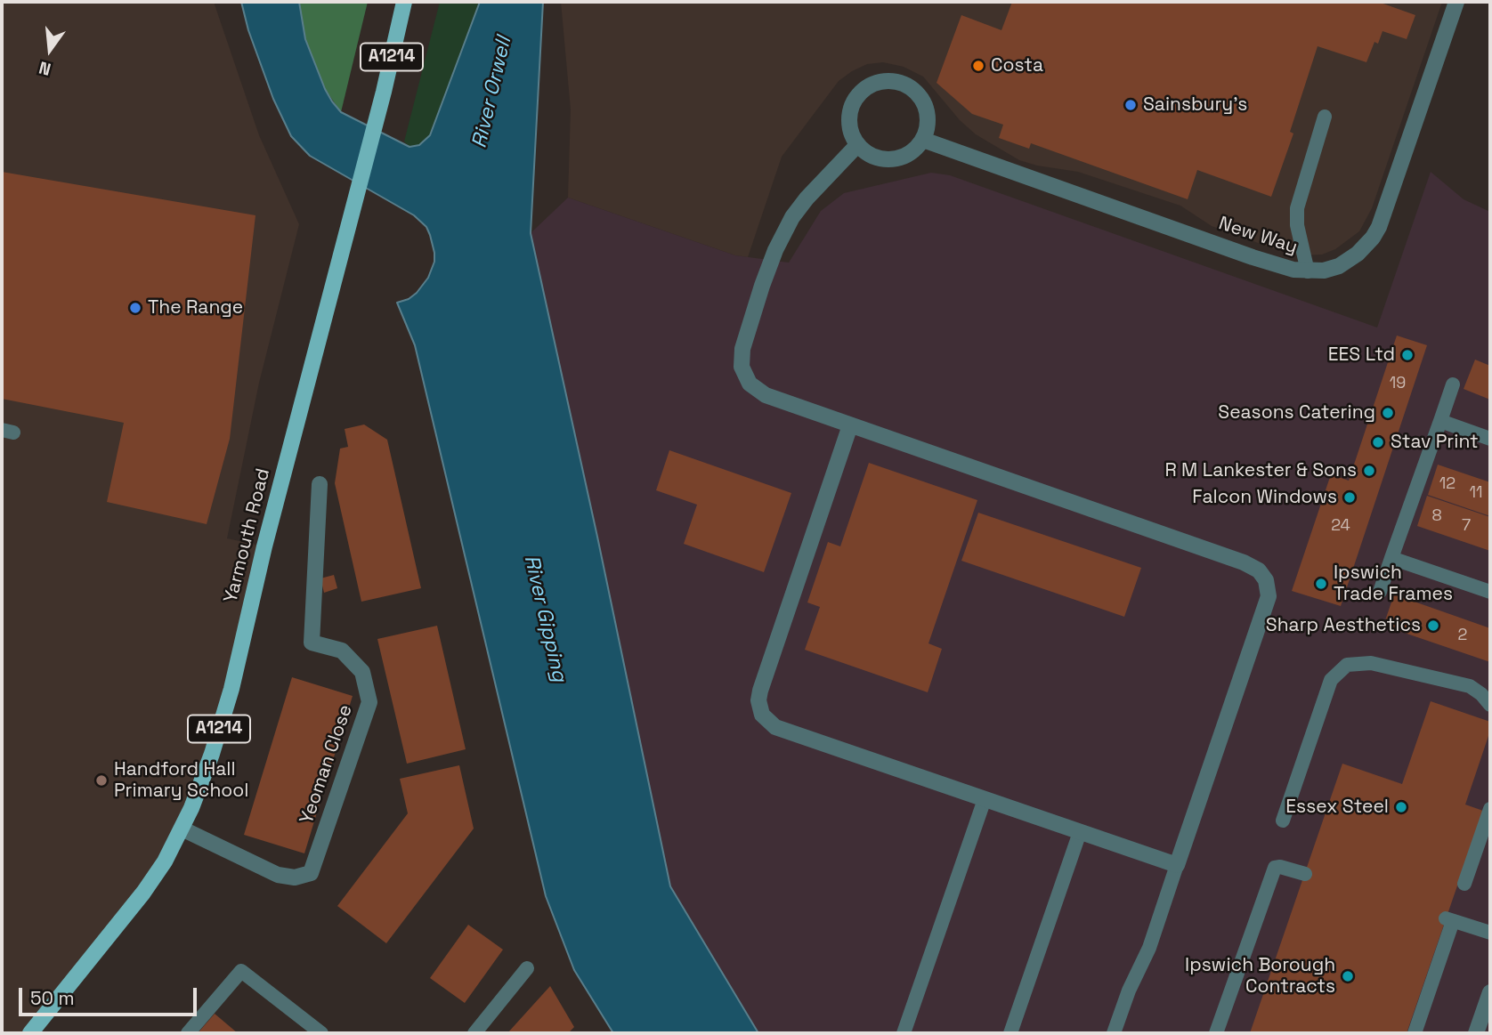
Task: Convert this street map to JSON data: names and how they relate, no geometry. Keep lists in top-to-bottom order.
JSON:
{
  "streets": {
    "main road": ["A1214", "Yarmouth Road"],
    "street": ["New Way", "Yeoman Close"]
  },
  "crossings": [
    ["Yarmouth Road", "Yeoman Close"]
  ],
  "water": ["River Orwell", "River Gipping"],
  "places": [
    "Costa",
    "Sainsbury's",
    "The Range",
    "EES Ltd",
    "Seasons Catering",
    "Stav Print",
    "R M Lankester & Sons",
    "Falcon Windows",
    "Ipswich Trade Frames",
    "Sharp Aesthetics",
    "Handford Hall Primary School",
    "Essex Steel",
    "Ipswich Borough Contracts"
  ],
  "house_numbers": [
    "19",
    "12",
    "11",
    "8",
    "24",
    "7",
    "2"
  ],
  "scale_bar": "50 m",
  "north": "bottom"
}
